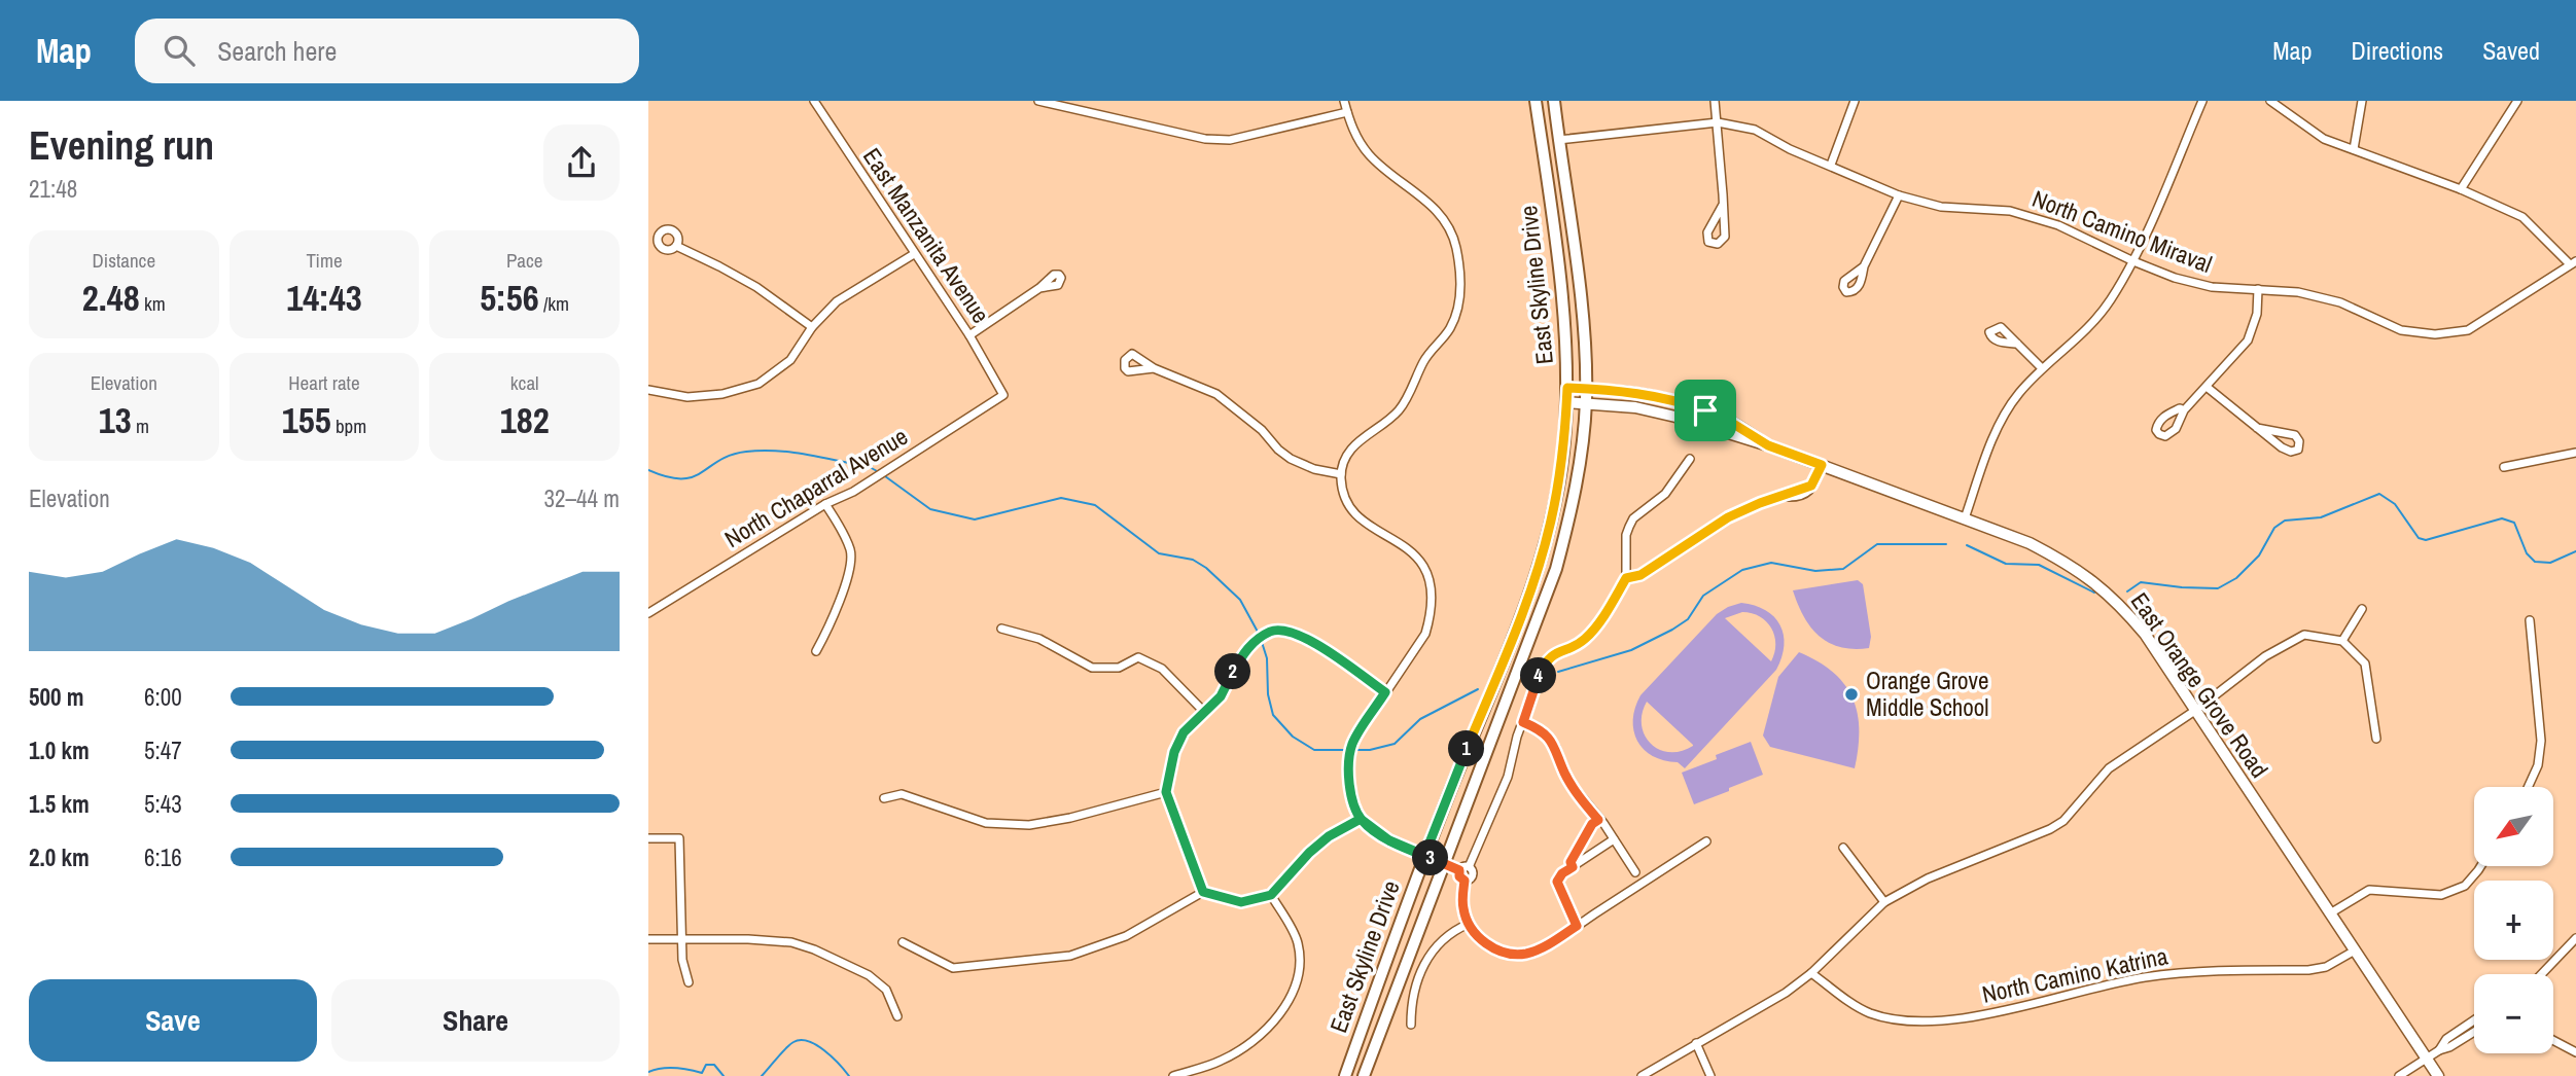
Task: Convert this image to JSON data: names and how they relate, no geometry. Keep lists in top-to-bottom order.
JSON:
{
  "streets": {
    "main road": ["East Skyline Drive", "East Orange Grove Road"],
    "street": [
      "North Camino Miraval",
      "East Manzanita Avenue",
      "North Chaparral Avenue",
      "North Camino Katrina"
    ]
  },
  "crossings": [
    ["North Camino Miraval", "East Skyline Drive"],
    ["East Manzanita Avenue", "North Chaparral Avenue"],
    ["East Skyline Drive", "East Orange Grove Road"],
    ["East Orange Grove Road", "North Camino Katrina"]
  ],
  "places": ["Orange Grove Middle School"],
  "north": "bottom left",
  "page": {
    "header": "Map",
    "search": "Search here",
    "nav": ["Map", "Directions", "Saved"],
    "heading": ["Evening run", "21:48"],
    "stats": [
      ["Distance", "2.48 km"],
      ["Time", "14:43"],
      ["Pace", "5:56 /km"],
      ["Elevation", "13 m"],
      ["Heart rate", "155 bpm"],
      ["kcal", "182"]
    ],
    "chart": ["Elevation", "32–44 m"],
    "pins": [
      "2",
      "4",
      "1",
      "3"
    ],
    "list": [
      {
        "name": "500 m",
        "note": "6:00"
      },
      {
        "name": "1.0 km",
        "note": "5:47"
      },
      {
        "name": "1.5 km",
        "note": "5:43"
      },
      {
        "name": "2.0 km",
        "note": "6:16"
      }
    ],
    "map_buttons": ["+", "−"],
    "buttons": ["Save", "Share"]
  }
}
